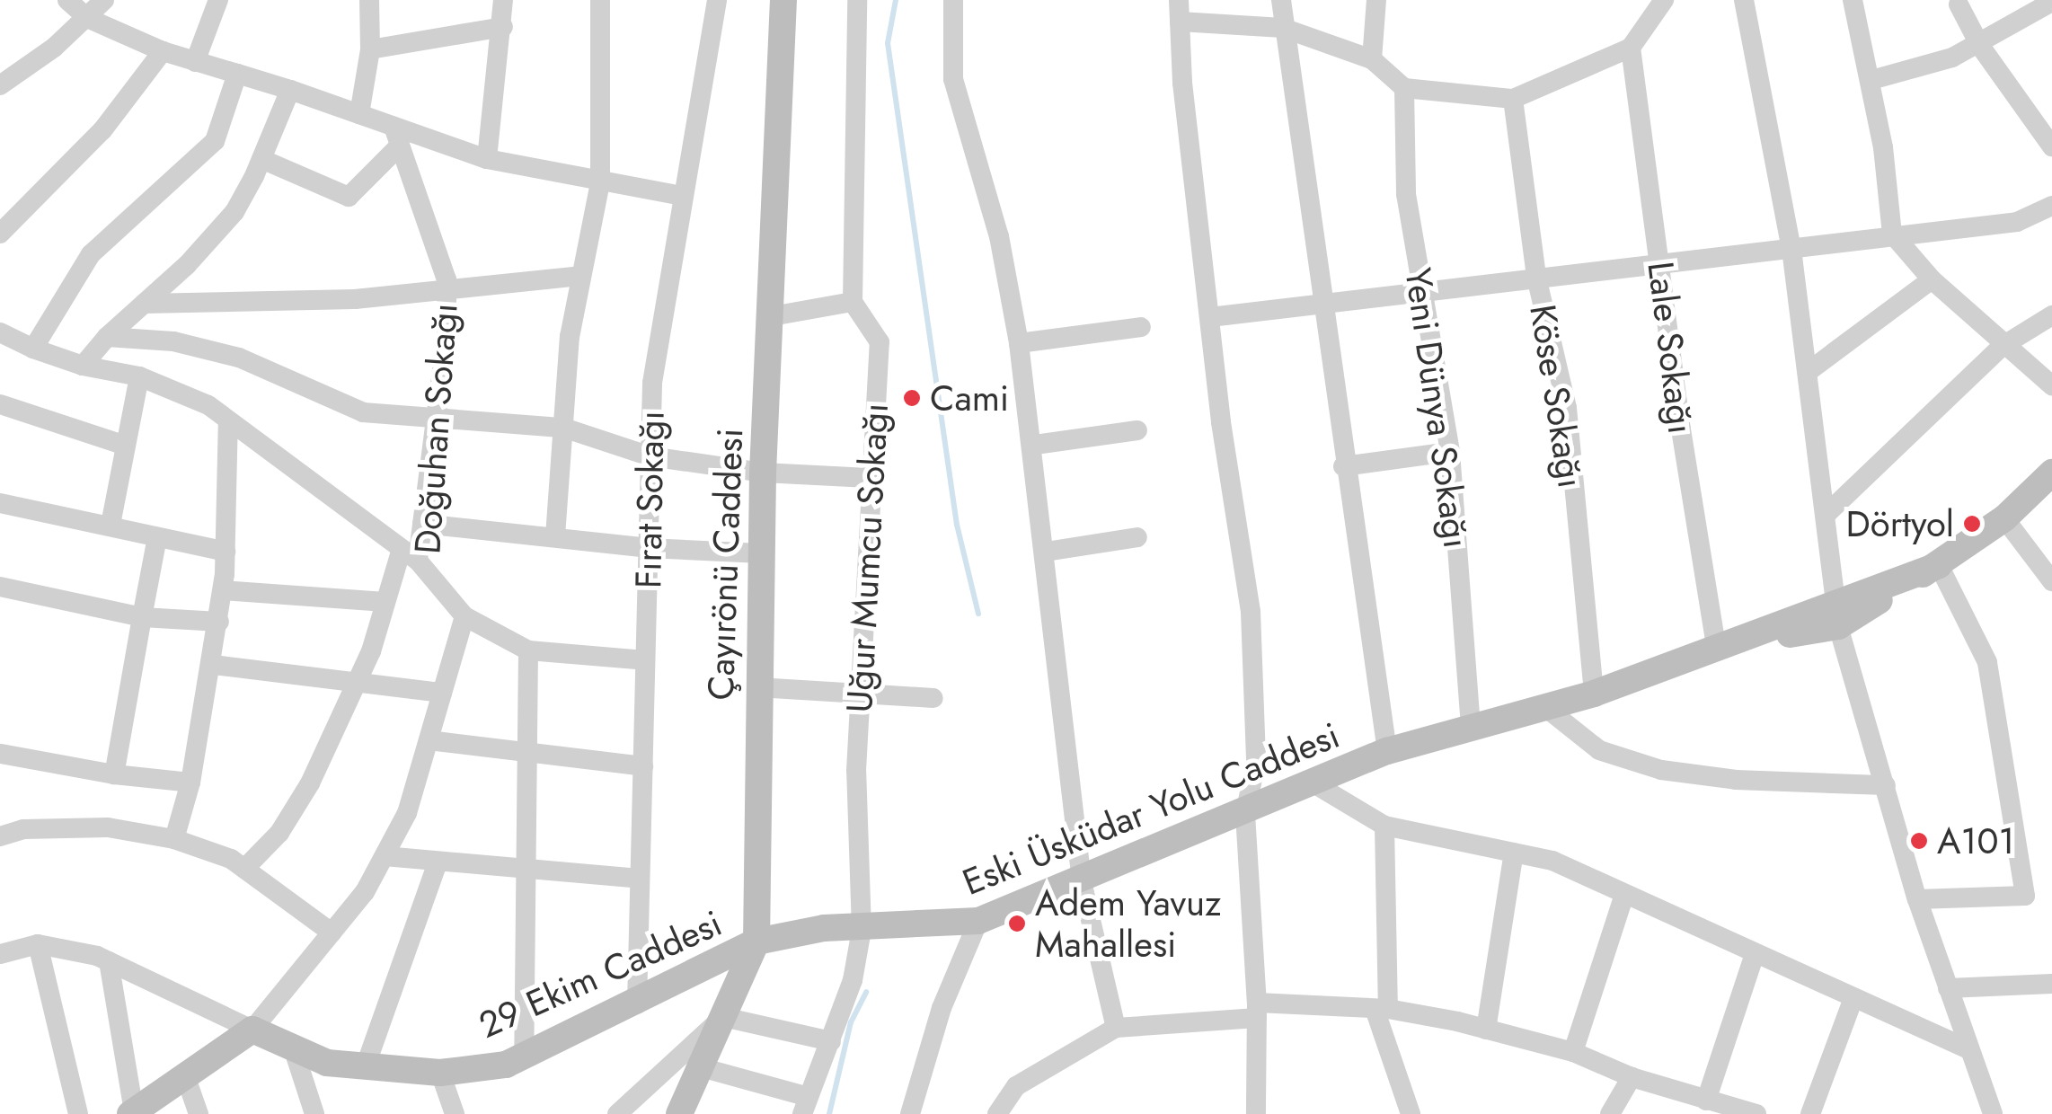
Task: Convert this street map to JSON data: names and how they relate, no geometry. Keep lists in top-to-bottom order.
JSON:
{
  "streets": {
    "street": [
      "Lale Sokağı",
      "Köse Sokağı",
      "Yeni Dünya Sokağı",
      "Doğuhan Sokağı",
      "Fırat Sokağı",
      "Uğur Mumcu Sokağı",
      "Çayırönü Caddesi",
      "Eski Üsküdar Yolu Caddesi",
      "29 Ekim Caddesi"
    ]
  },
  "crossings": [
    ["Lale Sokağı", "Eski Üsküdar Yolu Caddesi"],
    ["Köse Sokağı", "Eski Üsküdar Yolu Caddesi"],
    ["Yeni Dünya Sokağı", "Eski Üsküdar Yolu Caddesi"],
    ["Fırat Sokağı", "29 Ekim Caddesi"],
    ["Uğur Mumcu Sokağı", "Eski Üsküdar Yolu Caddesi"],
    ["Çayırönü Caddesi", "Eski Üsküdar Yolu Caddesi"],
    ["Çayırönü Caddesi", "29 Ekim Caddesi"],
    ["Eski Üsküdar Yolu Caddesi", "29 Ekim Caddesi"]
  ],
  "places": [
    "Cami",
    "Dörtyol",
    "A101",
    "Adem Yavuz Mahallesi"
  ]
}
